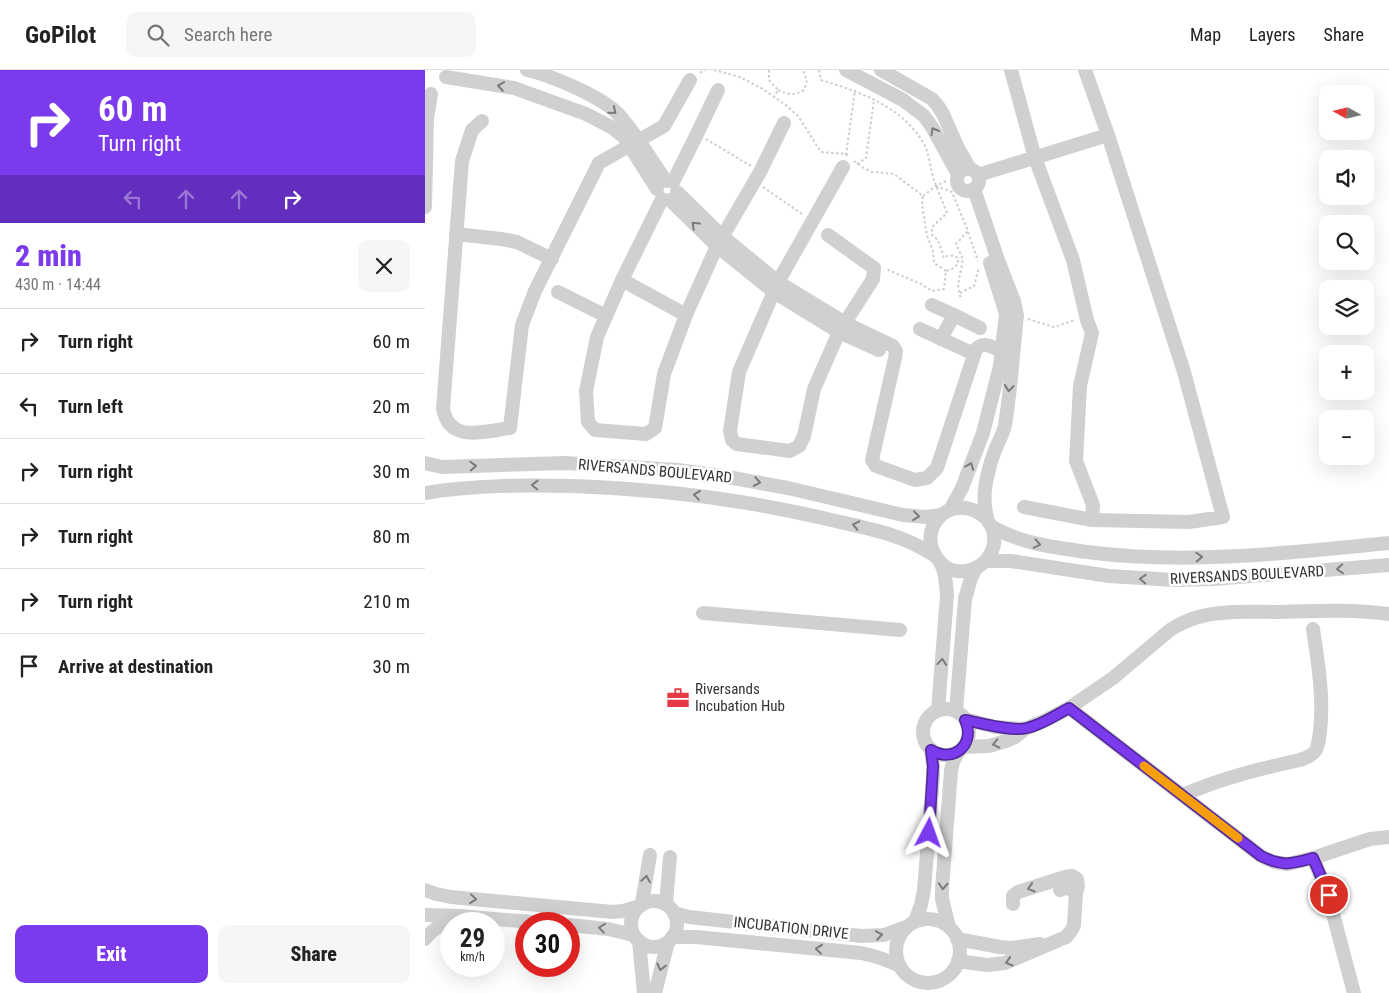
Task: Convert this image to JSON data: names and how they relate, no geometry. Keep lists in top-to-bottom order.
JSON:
{
  "streets": {
    "street": ["RIVERSANDS BOULEVARD", "INCUBATION DRIVE"]
  },
  "places": {
    "office": ["Riversands Incubation Hub"]
  },
  "north": "left",
  "page": {
    "header": "GoPilot",
    "search": "Search here",
    "nav": ["Map", "Layers", "Share"],
    "turn": ["60 m", "Turn right"],
    "map_buttons": ["+", "−"],
    "heading": ["2 min", "430 m · 14:44"],
    "list": [
      {
        "name": "Turn right",
        "value": "60 m"
      },
      {
        "name": "Turn left",
        "value": "20 m"
      },
      {
        "name": "Turn right",
        "value": "30 m"
      },
      {
        "name": "Turn right",
        "value": "80 m"
      },
      {
        "name": "Turn right",
        "value": "210 m"
      },
      {
        "name": "Arrive at destination",
        "value": "30 m"
      }
    ],
    "speed": "29 km/h",
    "limit": "30",
    "buttons": ["Exit", "Share"]
  }
}
